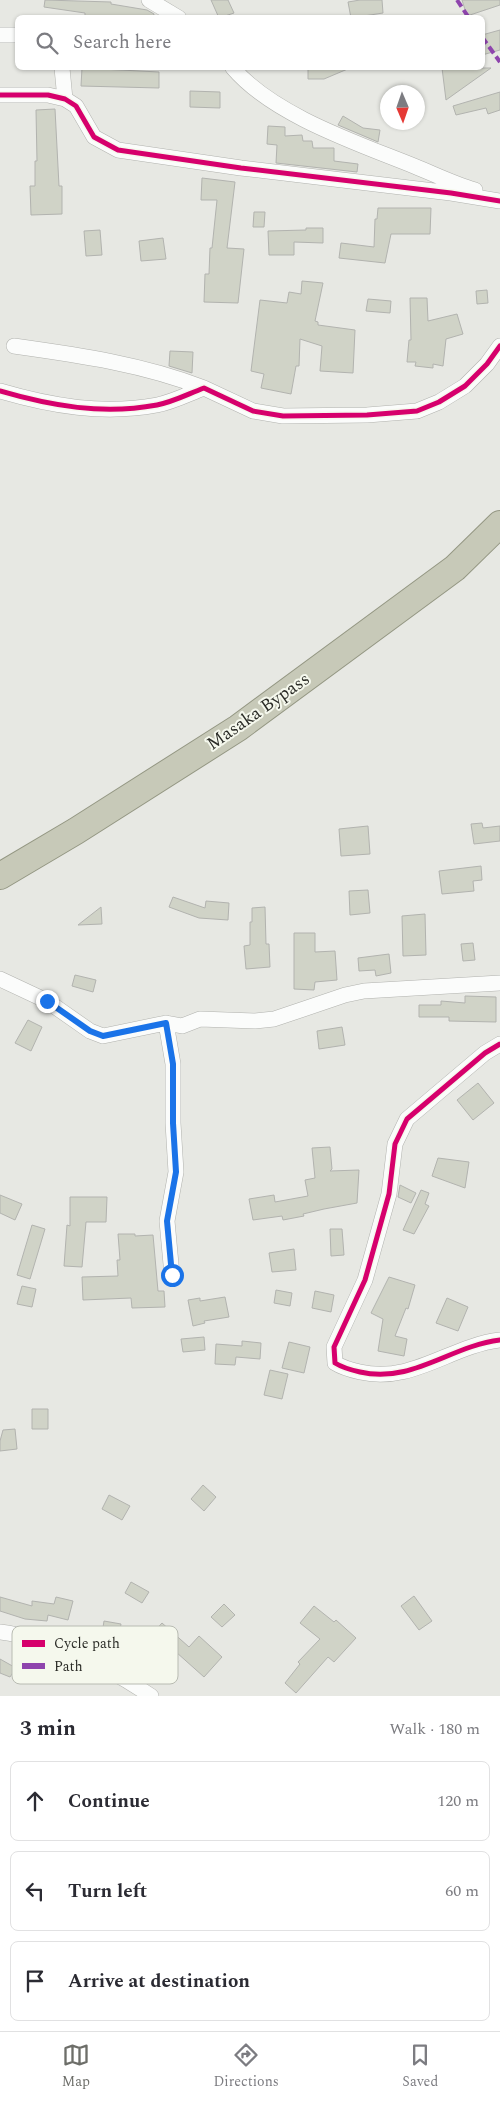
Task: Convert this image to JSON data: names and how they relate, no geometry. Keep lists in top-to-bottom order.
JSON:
{
  "streets": {
    "highway": ["Masaka Bypass"]
  },
  "legend": ["Cycle path", "Path"],
  "north": "bottom",
  "page": {
    "search": "Search here",
    "heading": ["3 min", "Walk · 180 m"],
    "list": [
      ["Continue", "120 m"],
      ["Turn left", "60 m"],
      "Arrive at destination"
    ],
    "nav": ["Map", "Directions", "Saved"]
  }
}
